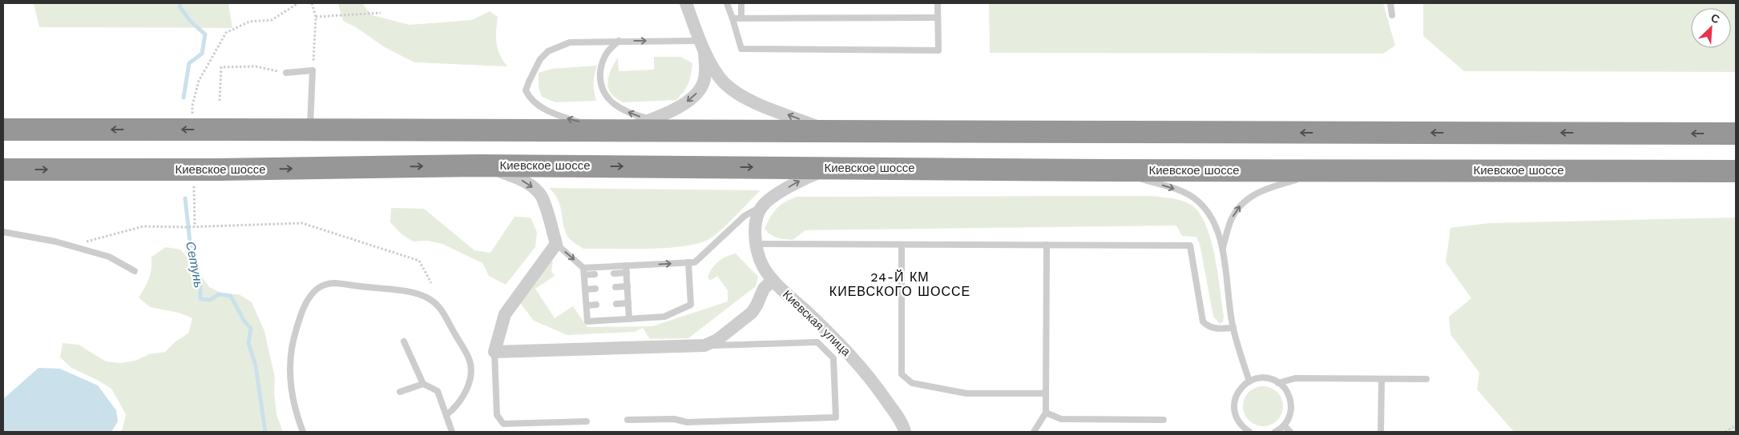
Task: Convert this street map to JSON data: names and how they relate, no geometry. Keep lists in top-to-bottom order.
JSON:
{
  "streets": {
    "highway": ["Киевское шоссе"],
    "street": ["Киевская улица"]
  },
  "districts": ["24-Й КМ КИЕВСКОГО ШОССЕ"],
  "water": ["Сетунь"],
  "north": "top right"
}
